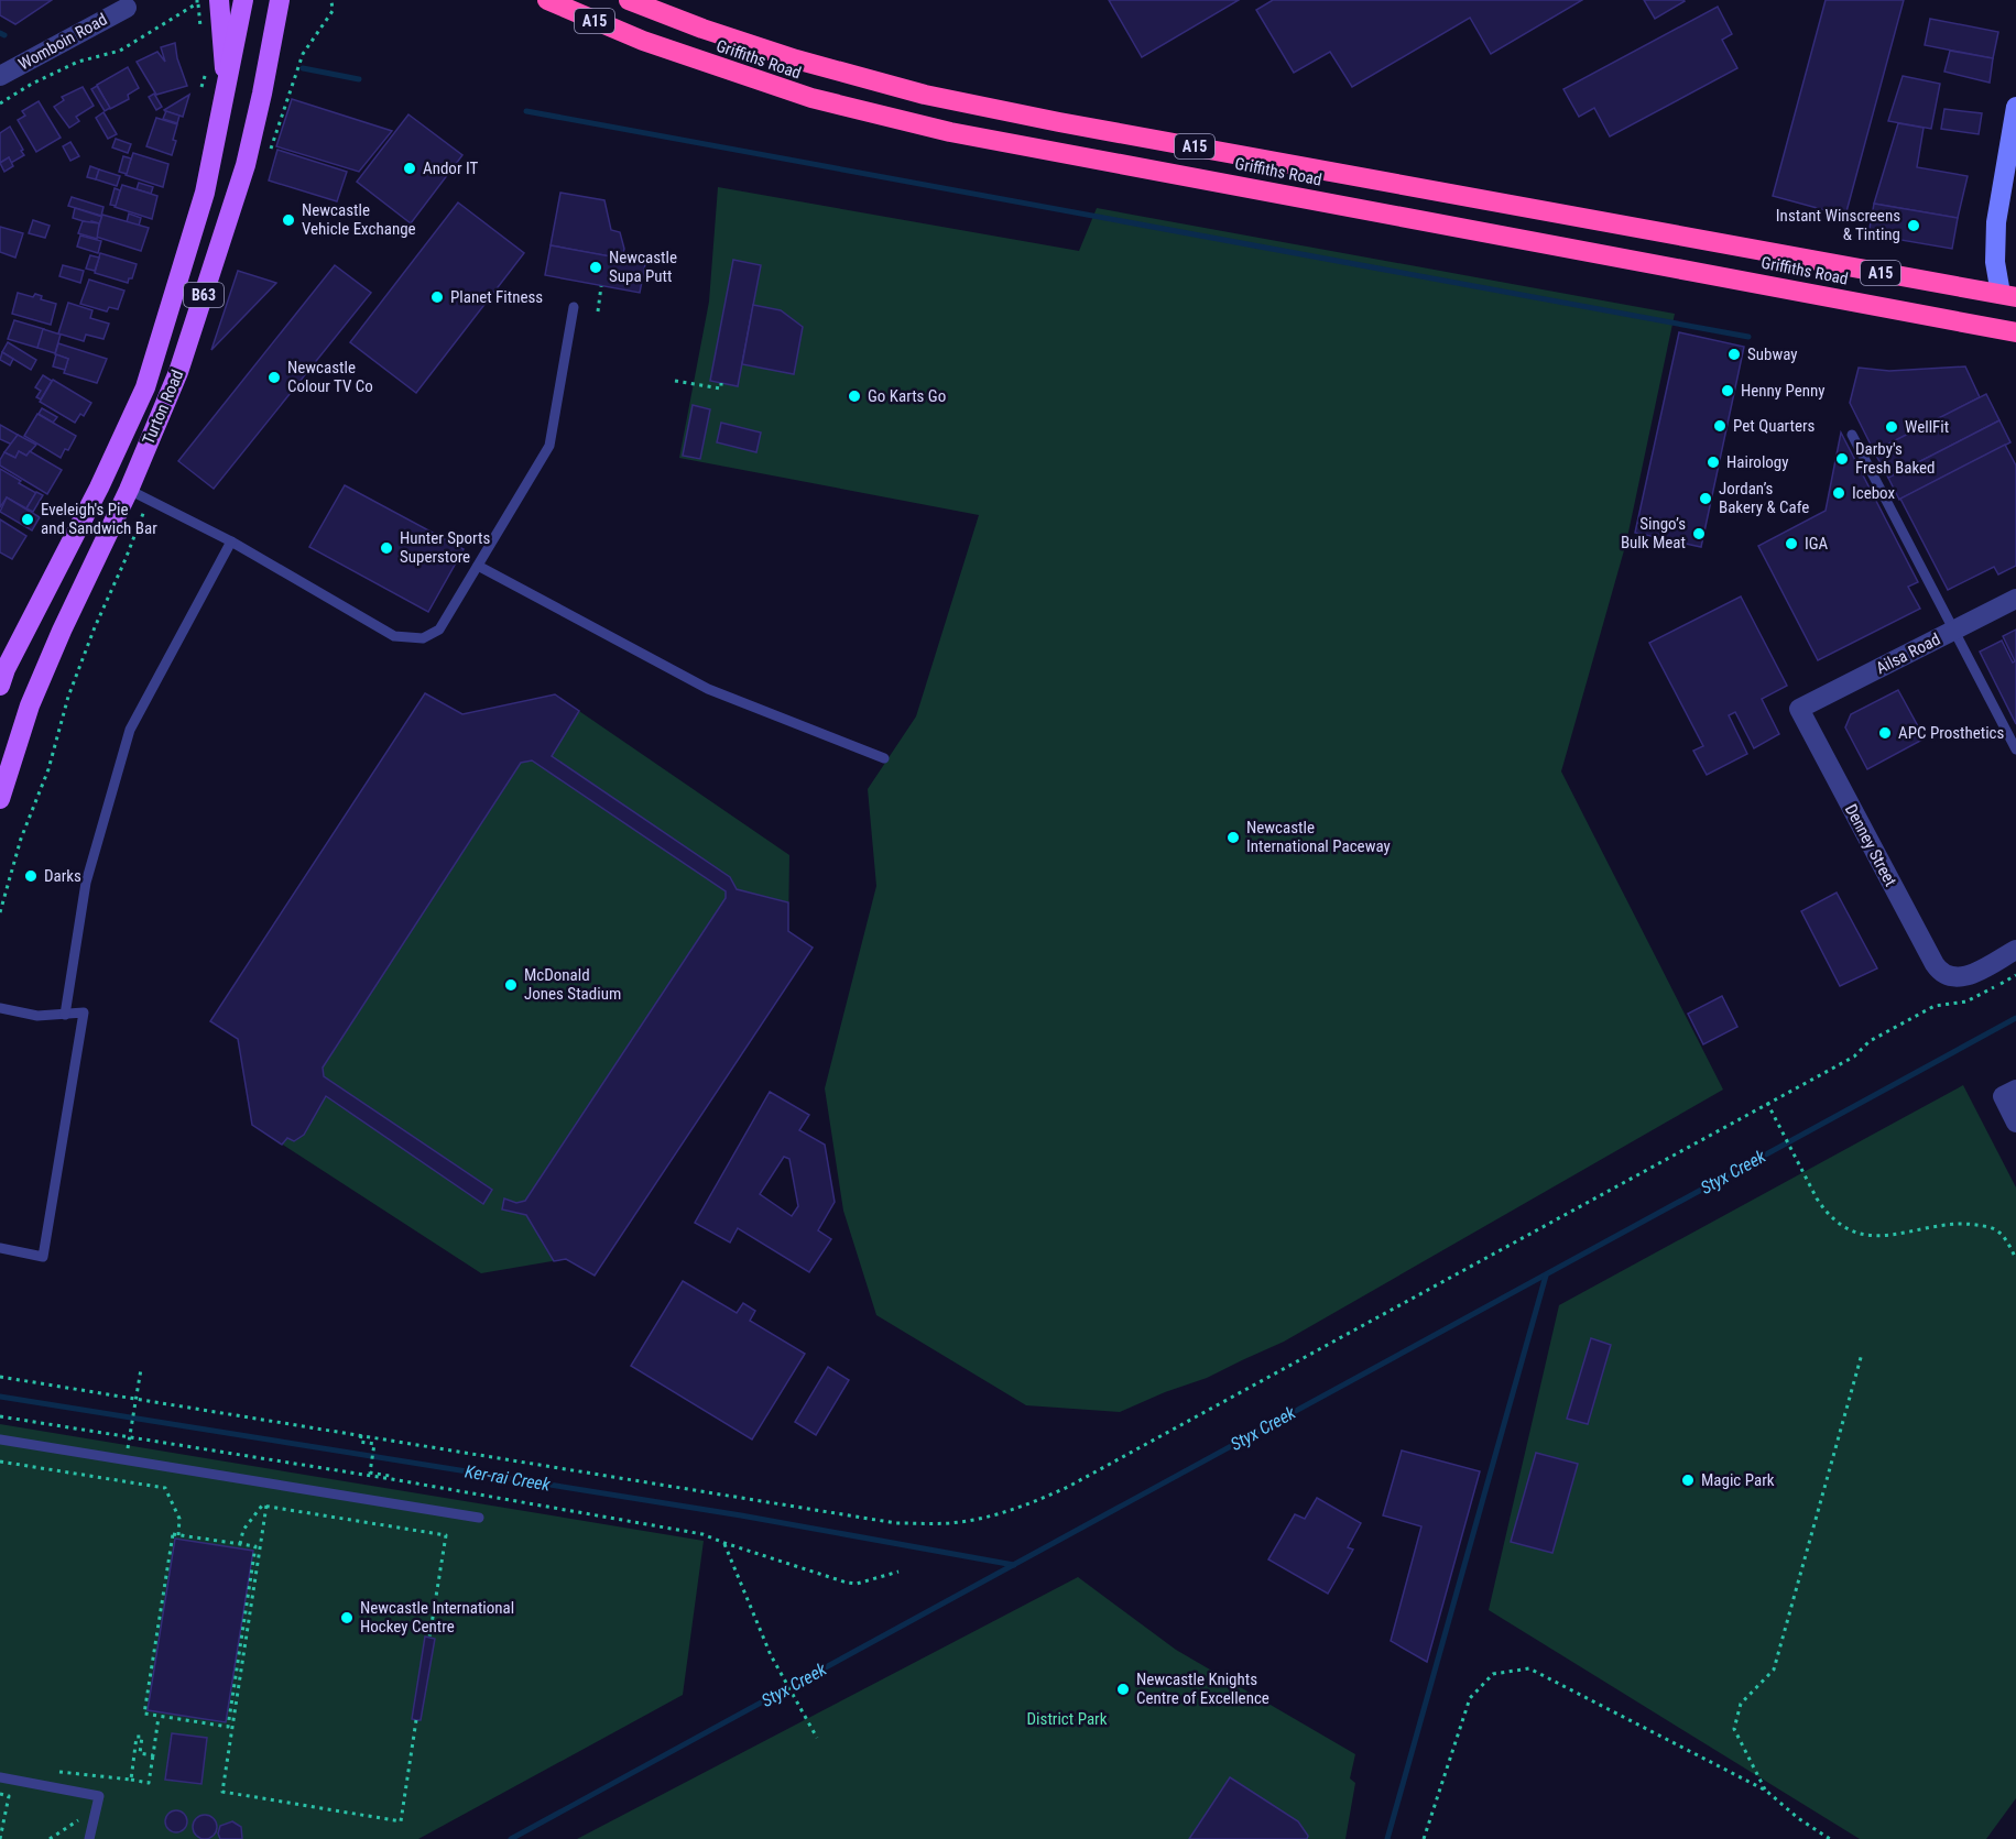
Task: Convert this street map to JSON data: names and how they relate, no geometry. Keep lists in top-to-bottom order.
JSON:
{
  "streets": {
    "highway": ["A15", "Griffiths Road"],
    "main road": ["B63", "Turton Road"],
    "street": ["Womboin Road", "Ailsa Road", "Denney Street"]
  },
  "crossings": [
    ["Ailsa Road", "Denney Street"]
  ],
  "water": ["Styx Creek", "Ker-rai Creek"],
  "parks": ["District Park"],
  "places": [
    "Andor IT",
    "Newcastle Vehicle Exchange",
    "Instant Winscreens & Tinting",
    "Newcastle Supa Putt",
    "Planet Fitness",
    "Subway",
    "Newcastle Colour TV Co",
    "Henny Penny",
    "Go Karts Go",
    "Pet Quarters",
    "WellFit",
    "Darby's Fresh Baked",
    "Hairology",
    "Icebox",
    "Jordan’s Bakery & Cafe",
    "Eveleigh's Pie and Sandwich Bar",
    "Singo’s Bulk Meat",
    "IGA",
    "Hunter Sports Superstore",
    "APC Prosthetics",
    "Newcastle International Paceway",
    "Darks",
    "McDonald Jones Stadium",
    "Magic Park",
    "Newcastle International Hockey Centre",
    "Newcastle Knights Centre of Excellence"
  ]
}
